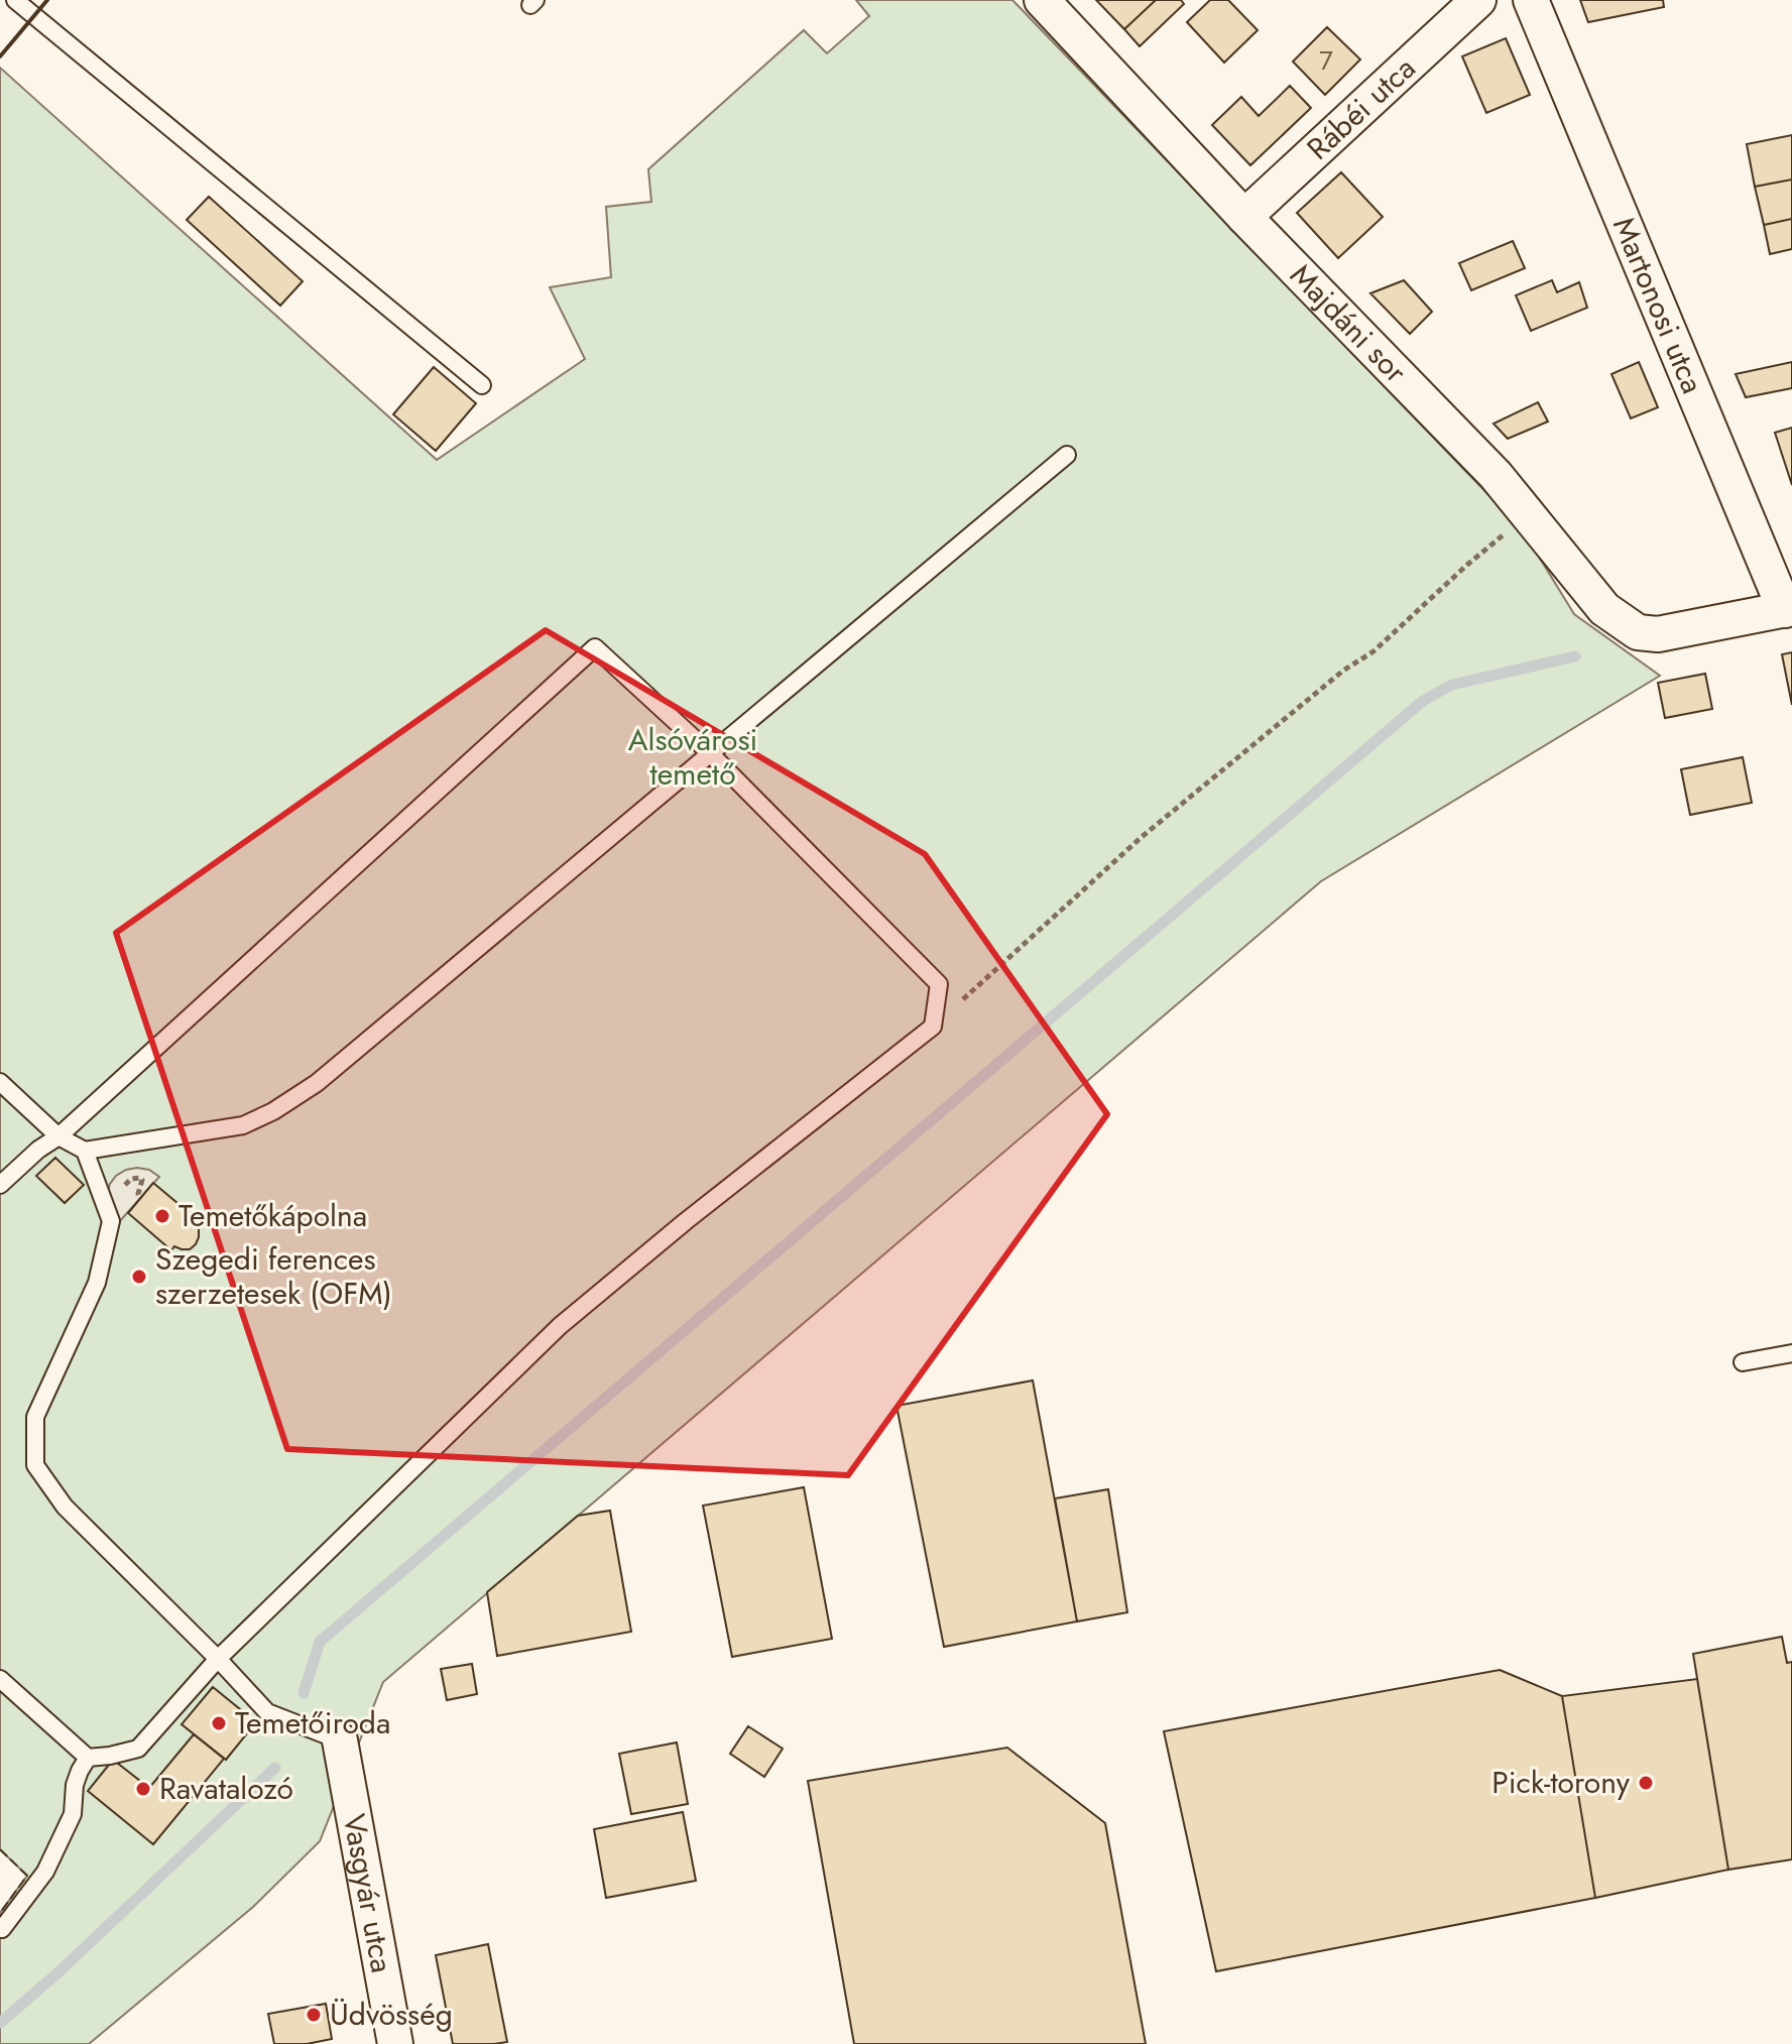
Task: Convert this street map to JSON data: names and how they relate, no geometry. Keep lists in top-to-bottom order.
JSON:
{
  "streets": {
    "street": [
      "Rábéi utca",
      "Martonosi utca",
      "Majdáni sor",
      "Vasgyár utca"
    ]
  },
  "crossings": [
    ["Rábéi utca", "Majdáni sor"],
    ["Martonosi utca", "Majdáni sor"]
  ],
  "parks": ["Alsóvárosi temető"],
  "places": [
    "Temetőkápolna",
    "Szegedi ferences szerzetesek (OFM)",
    "Temetőiroda",
    "Pick-torony",
    "Ravatalozó",
    "Üdvösség"
  ],
  "house_numbers": ["7"]
}
